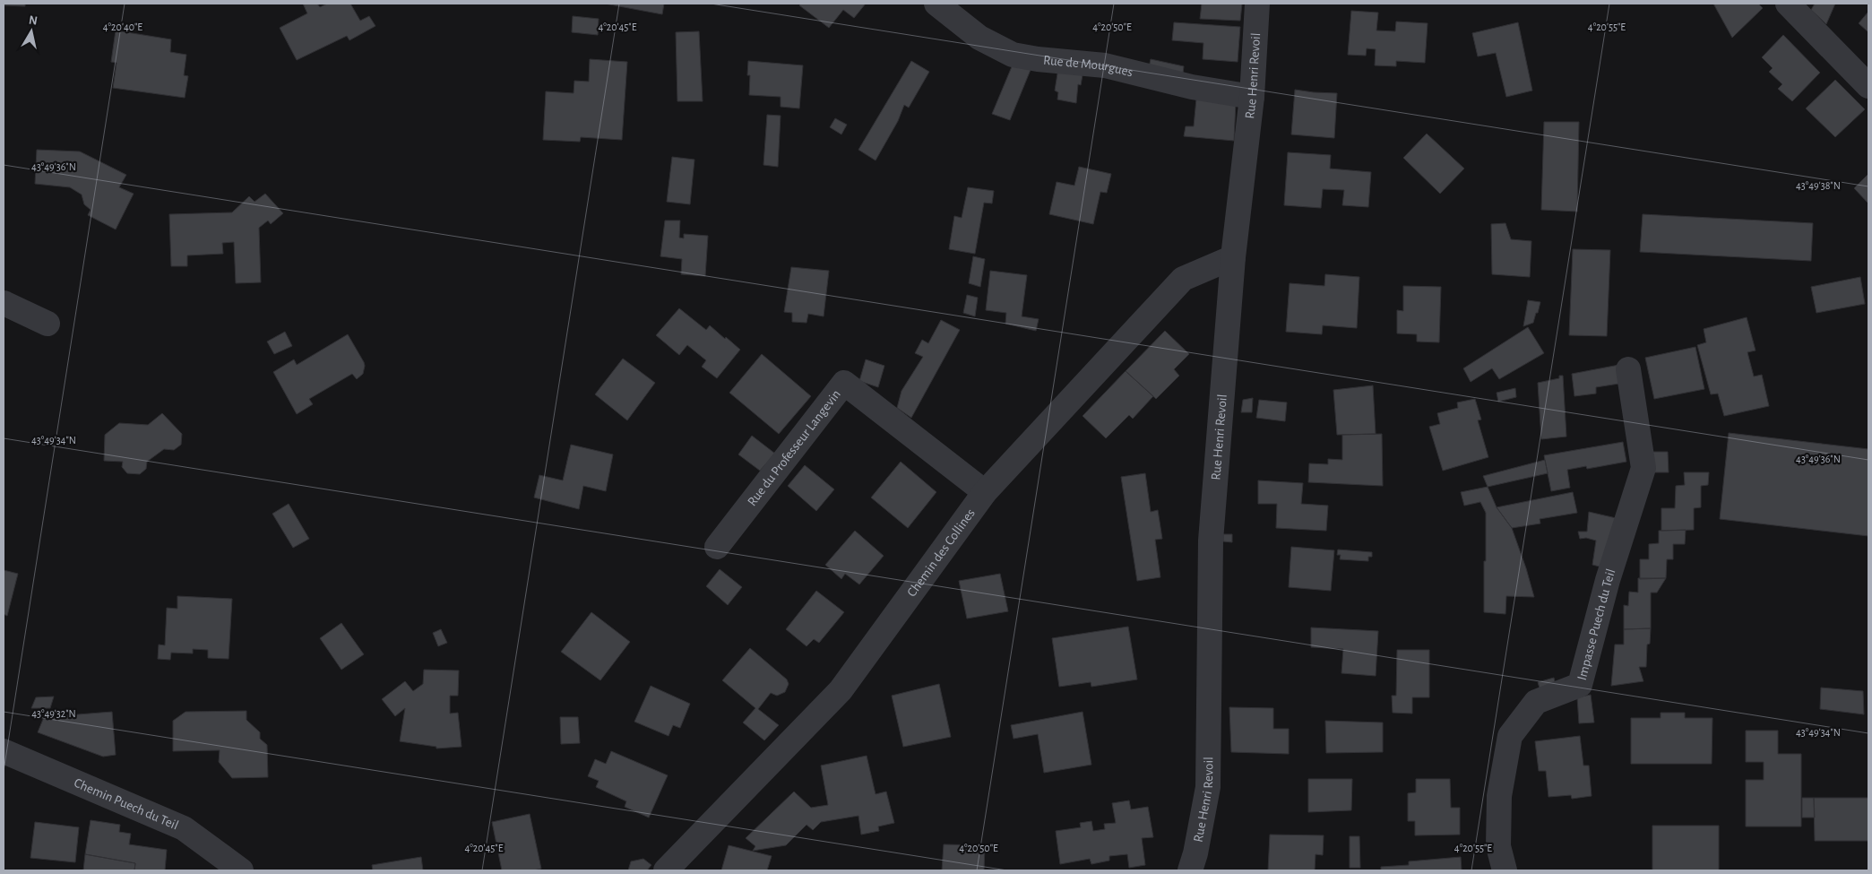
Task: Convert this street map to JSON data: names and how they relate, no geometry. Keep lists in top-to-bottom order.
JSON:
{
  "streets": {
    "street": [
      "Rue de Mourgues",
      "Rue Henri Revoil",
      "Rue du Professeur Langevin",
      "Chemin des Collines",
      "Impasse Puech du Teil",
      "Chemin Puech du Teil"
    ]
  },
  "crossings": [
    ["Rue de Mourgues", "Rue Henri Revoil"],
    ["Rue Henri Revoil", "Chemin des Collines"],
    ["Rue du Professeur Langevin", "Chemin des Collines"]
  ],
  "north": "top",
  "coordinates": [
    "4°20'45\"E",
    "4°20'50\"E",
    "4°20'55\"E",
    "4°20'40\"E",
    "43°49'36\"N",
    "43°49'38\"N",
    "43°49'34\"N",
    "43°49'32\"N"
  ]
}
